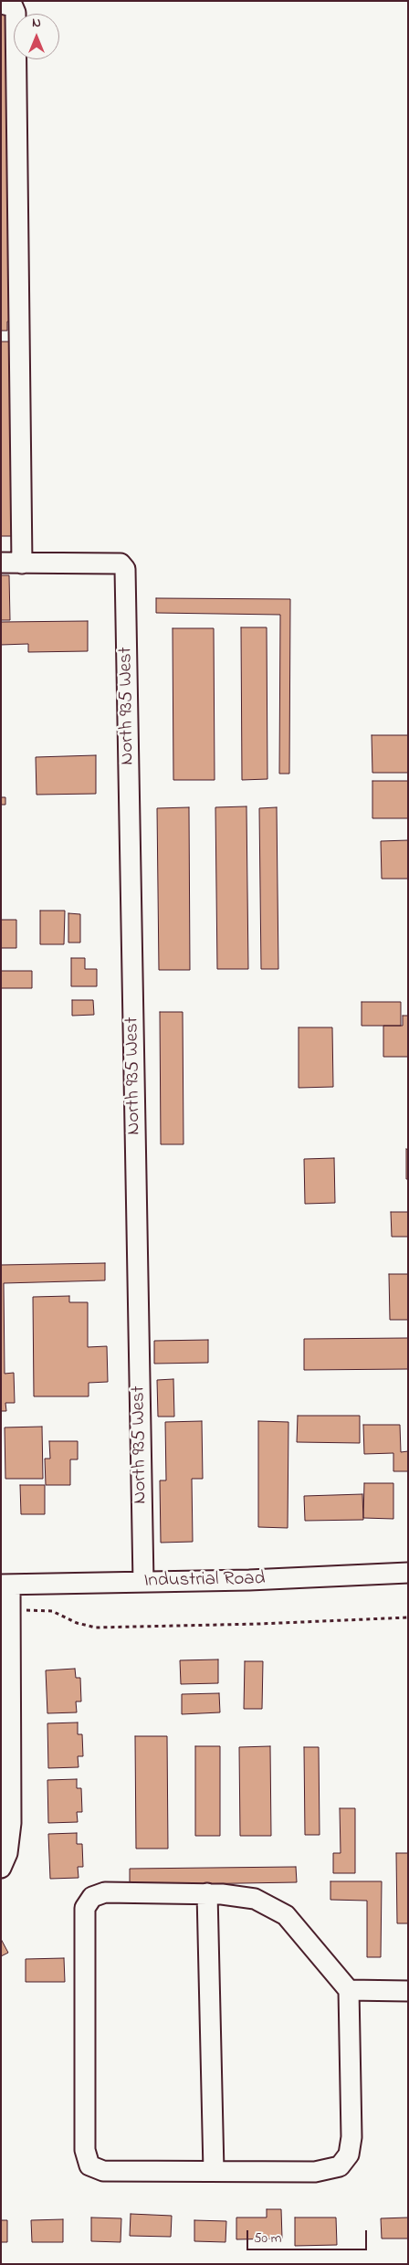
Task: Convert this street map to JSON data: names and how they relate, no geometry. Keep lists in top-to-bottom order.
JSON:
{
  "streets": {
    "street": ["North 935 West", "Industrial Road"]
  },
  "crossings": [
    ["North 935 West", "Industrial Road"]
  ],
  "scale_bar": "50 m",
  "north": "top"
}
